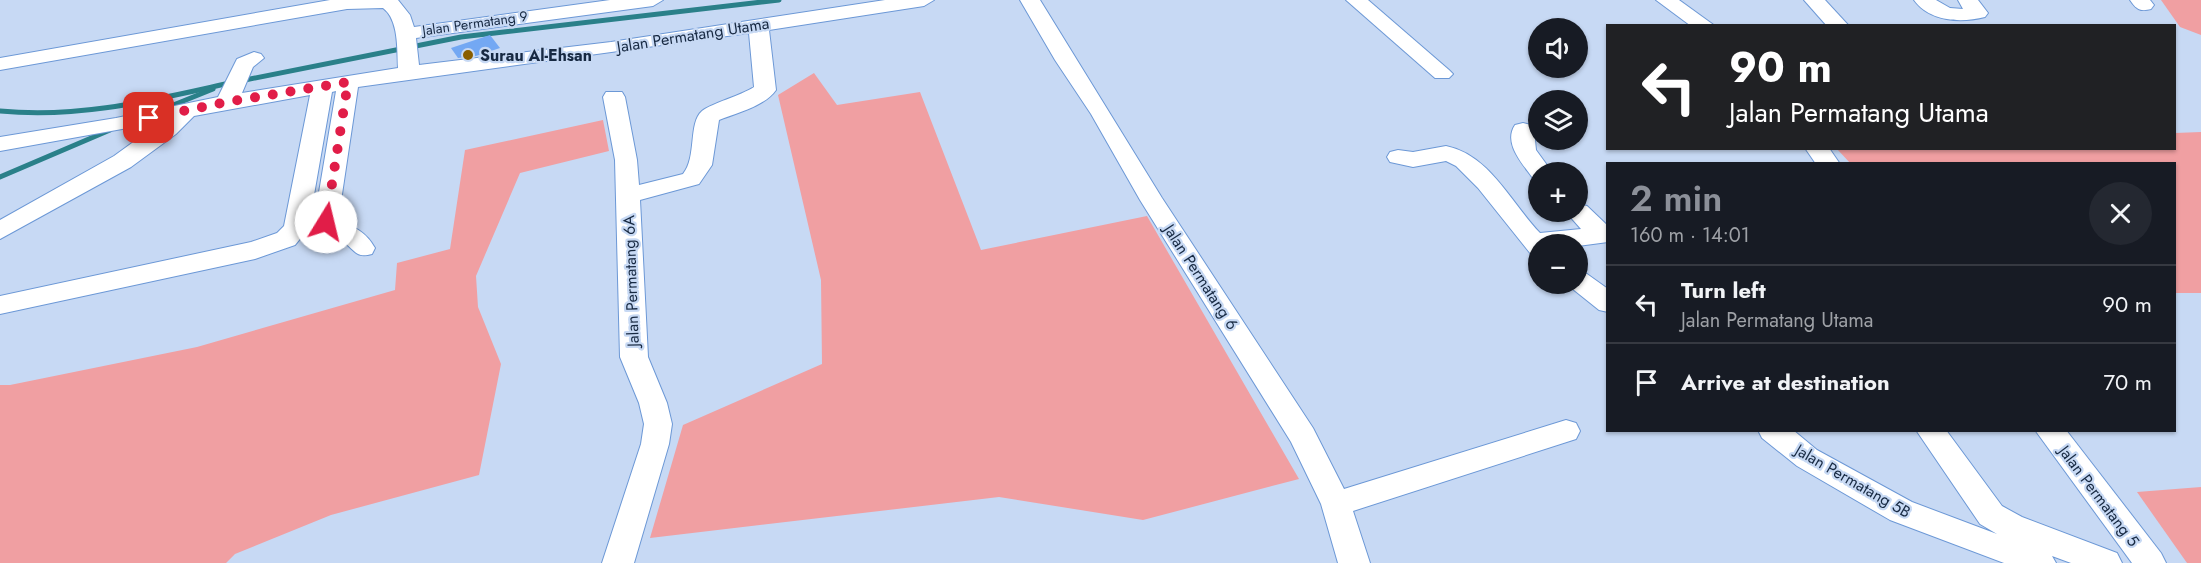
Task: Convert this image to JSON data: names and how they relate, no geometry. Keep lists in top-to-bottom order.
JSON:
{
  "streets": {
    "street": [
      "Jalan Permatang 9",
      "Jalan Permatang Utama",
      "Jalan Permatang 6",
      "Jalan Permatang 6A",
      "Jalan Permatang 5B",
      "Jalan Permatang 5"
    ]
  },
  "crossings": [
    ["Jalan Permatang 9", "Jalan Permatang Utama"]
  ],
  "places": ["Surau Al-Ehsan"],
  "page": {
    "map_buttons": ["+", "−"],
    "turn": ["90 m", "Jalan Permatang Utama"],
    "heading": ["2 min", "160 m · 14:01"],
    "list": [
      {
        "name": "Turn left",
        "note": "Jalan Permatang Utama",
        "value": "90 m"
      },
      {
        "name": "Arrive at destination",
        "value": "70 m"
      }
    ]
  }
}
